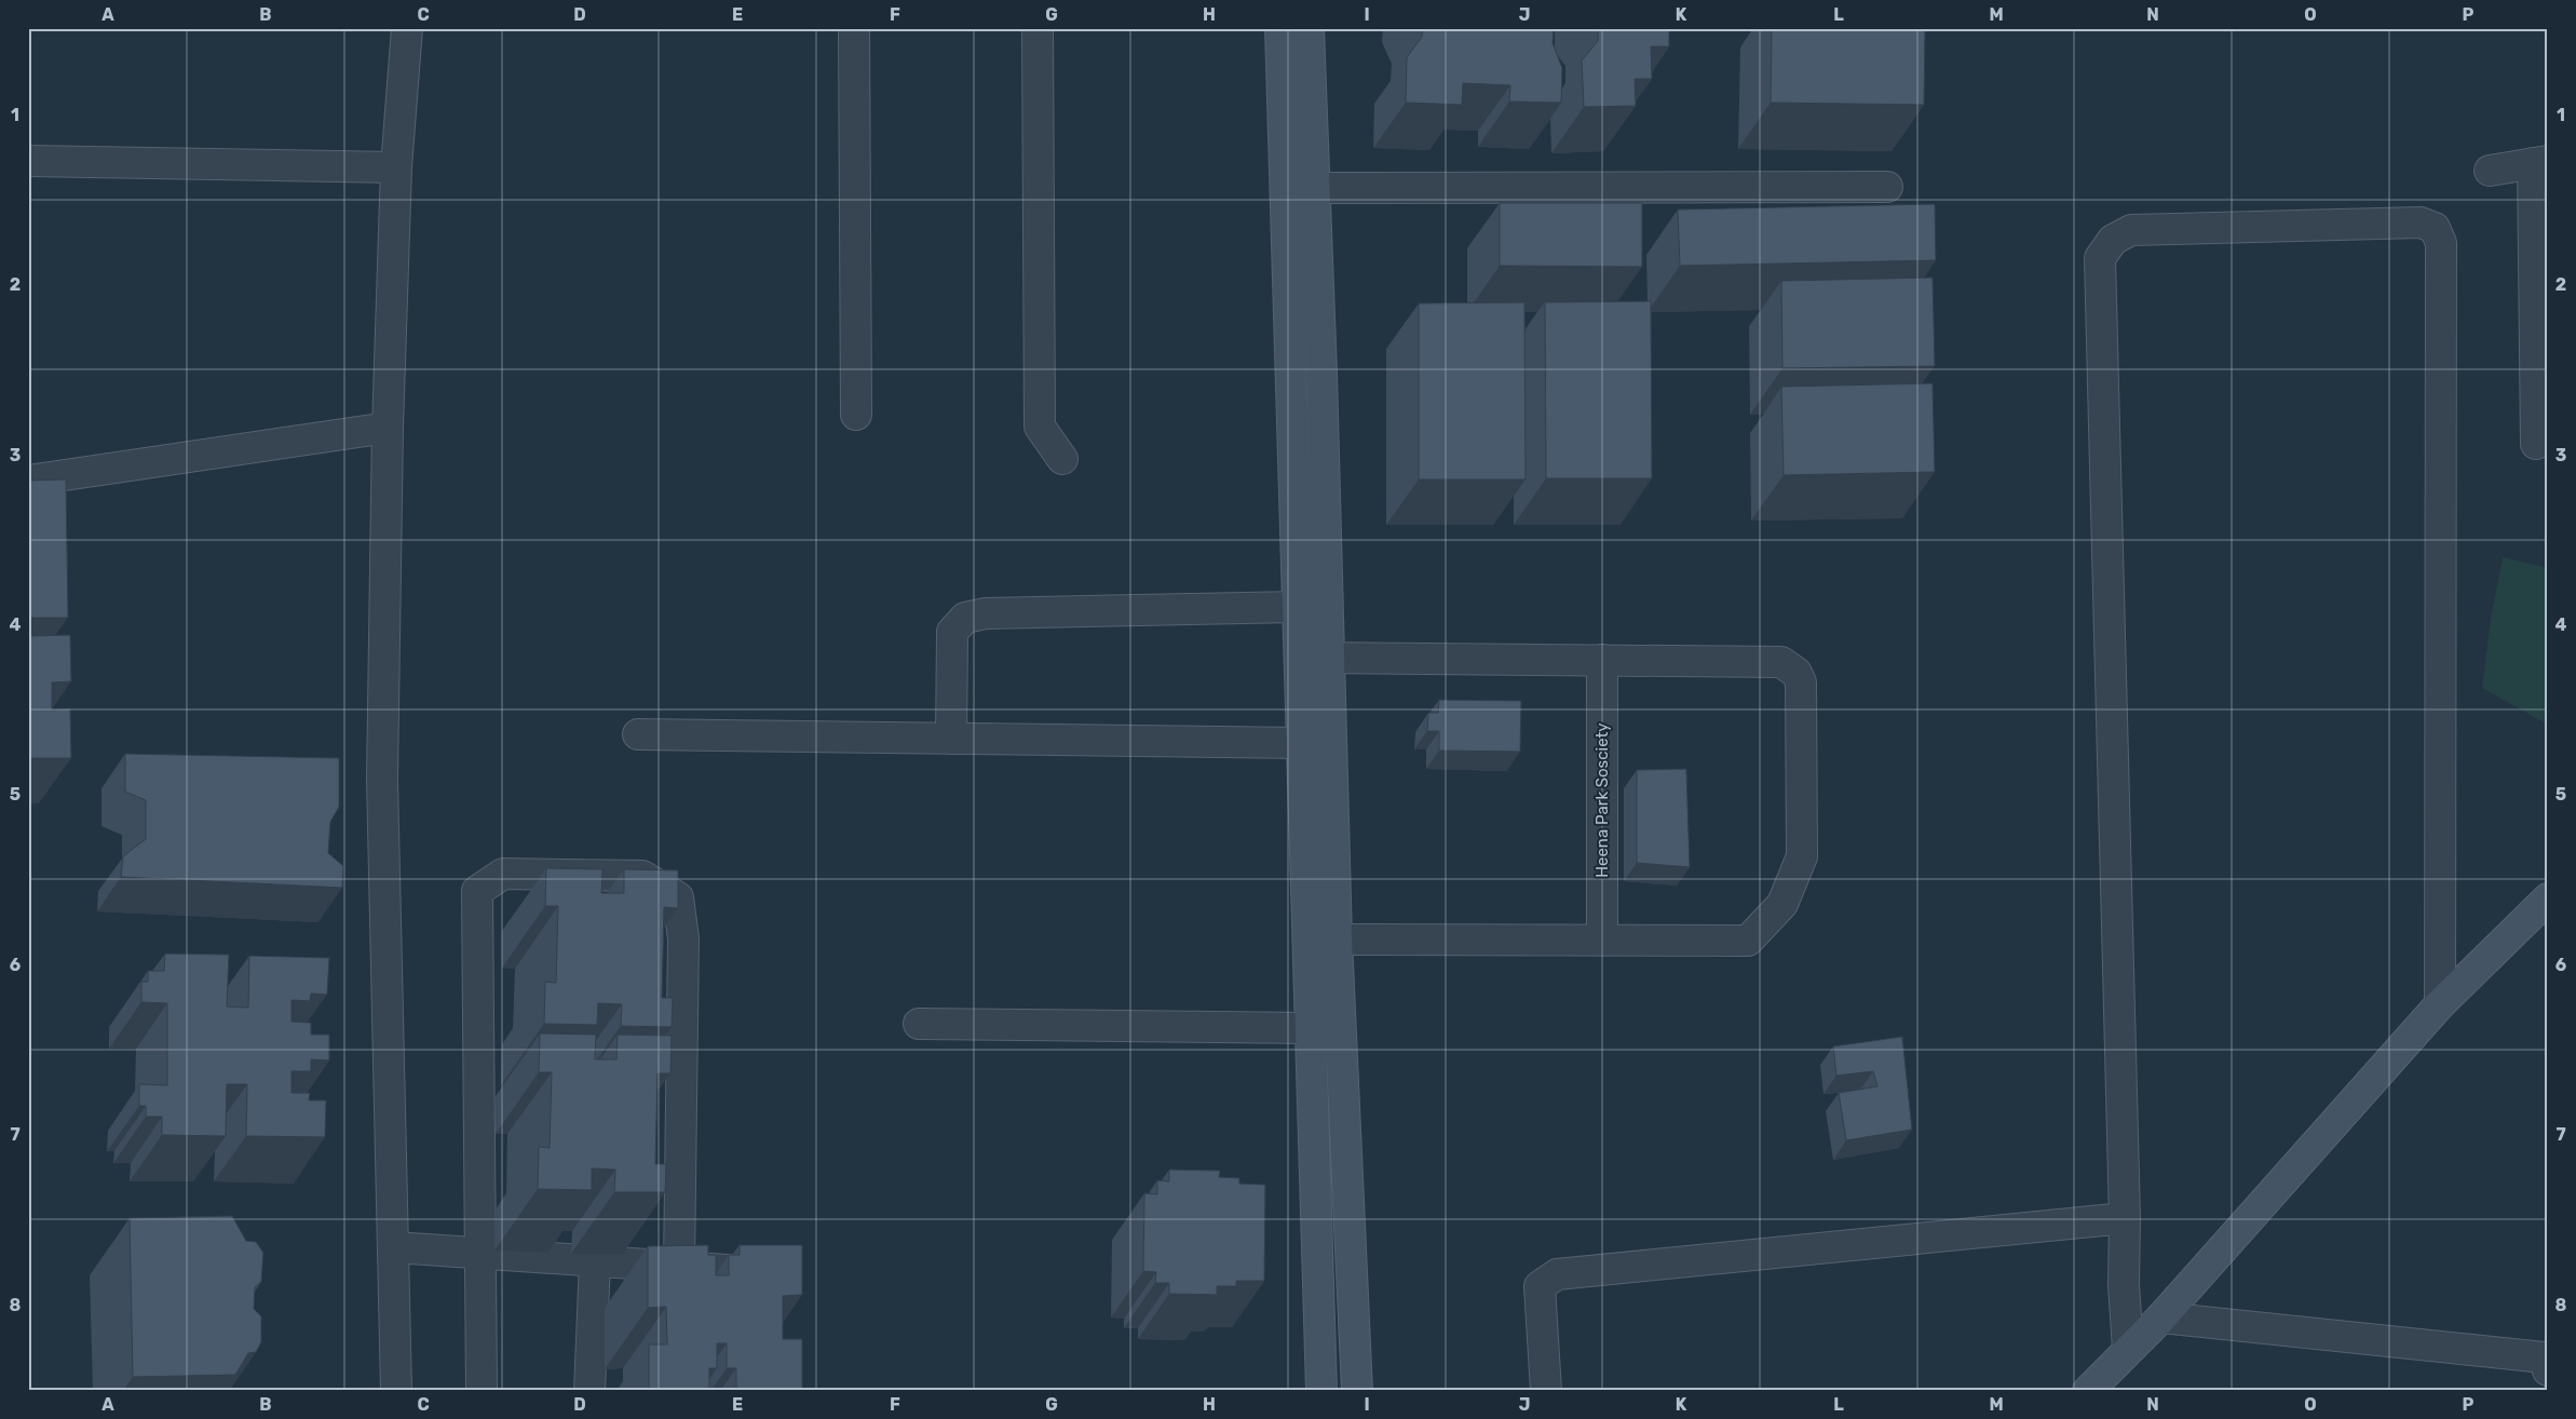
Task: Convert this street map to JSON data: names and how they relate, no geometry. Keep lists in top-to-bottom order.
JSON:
{
  "streets": {
    "street": ["Heena Park Sosciety"]
  },
  "grid": {
    "columns": [
      "A",
      "B",
      "C",
      "D",
      "E",
      "F",
      "G",
      "H",
      "I",
      "J",
      "K",
      "L",
      "M",
      "N",
      "O",
      "P"
    ],
    "rows": [
      "1",
      "2",
      "3",
      "4",
      "5",
      "6",
      "7",
      "8"
    ]
  }
}
